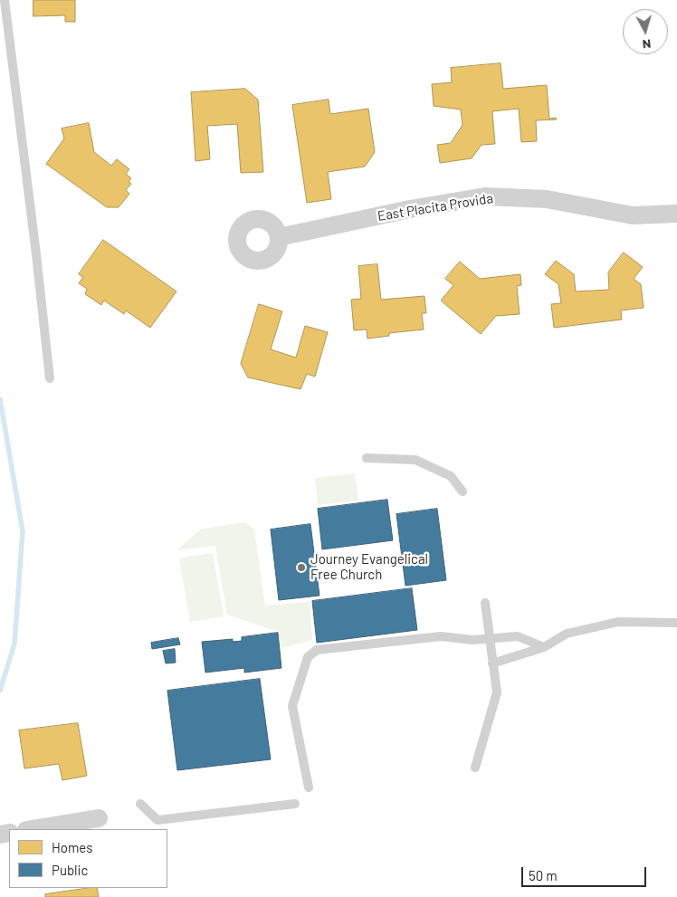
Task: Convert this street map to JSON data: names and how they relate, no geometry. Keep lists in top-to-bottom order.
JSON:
{
  "streets": {
    "street": ["East Placita Provida"]
  },
  "places": ["Journey Evangelical Free Church"],
  "legend": ["Homes", "Public"],
  "scale_bar": "50 m",
  "north": "bottom"
}
